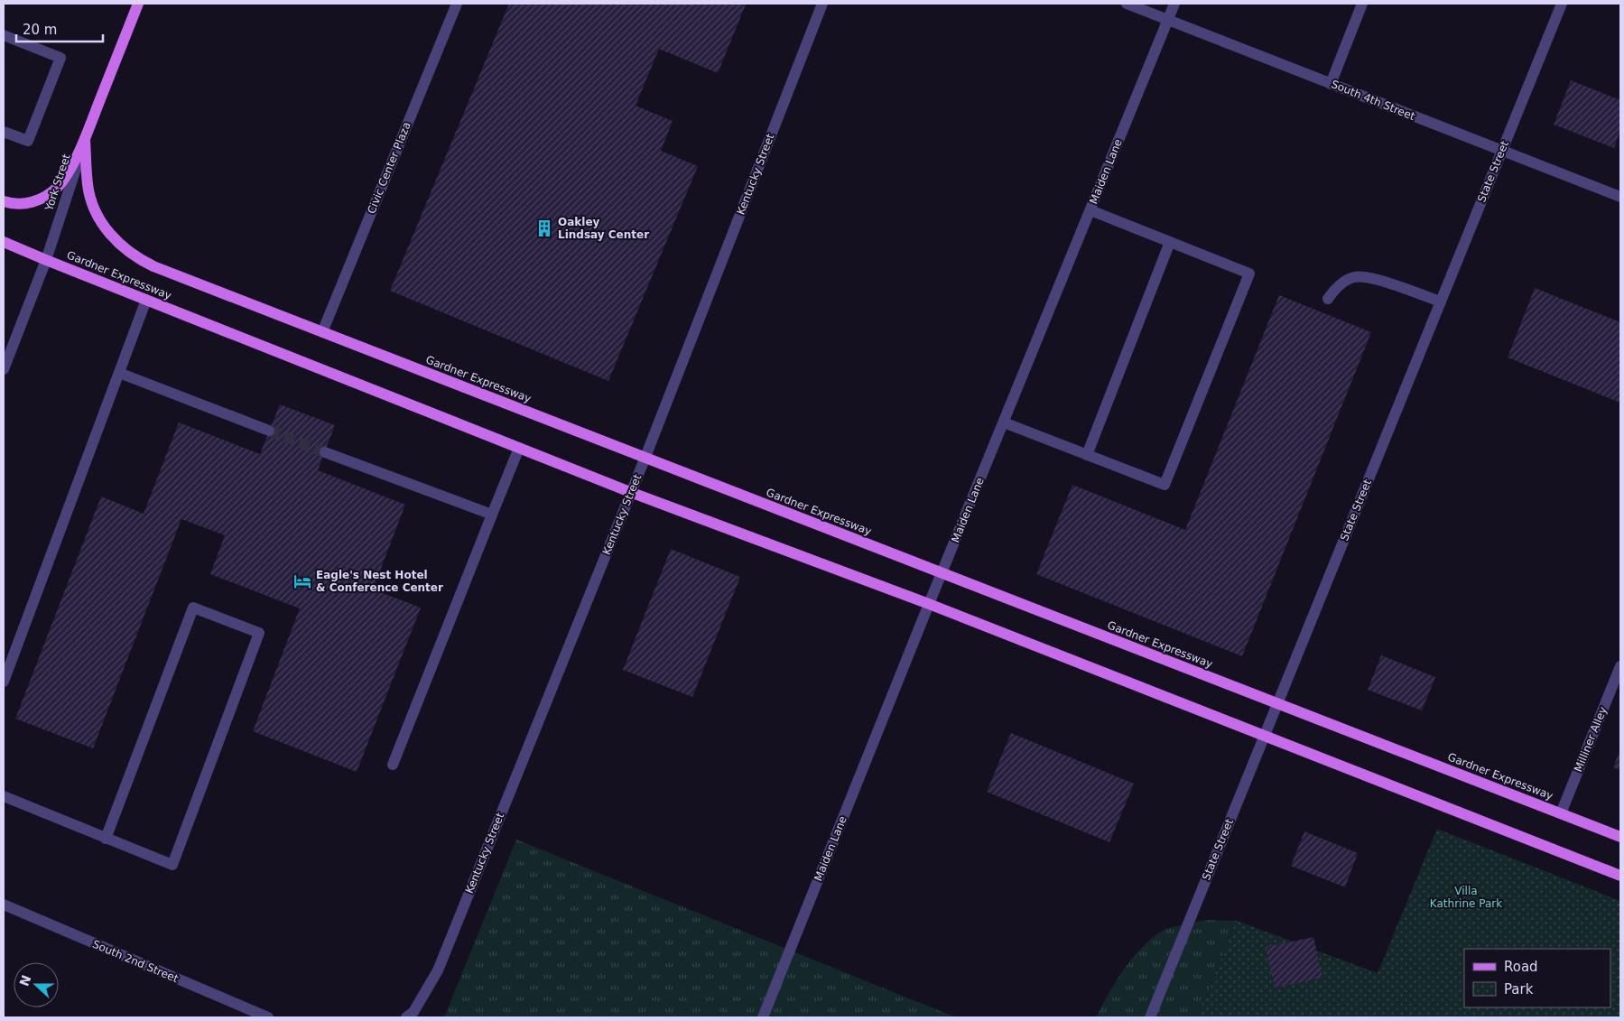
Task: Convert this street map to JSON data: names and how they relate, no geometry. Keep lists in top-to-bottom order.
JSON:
{
  "streets": {
    "main road": ["York Street", "Gardner Expressway"],
    "street": [
      "South 4th Street",
      "Civic Center Plaza",
      "Maiden Lane",
      "State Street",
      "Kentucky Street",
      "Milliner Alley",
      "South 2nd Street"
    ]
  },
  "crossings": [
    ["South 4th Street", "Maiden Lane"],
    ["South 4th Street", "State Street"],
    ["Civic Center Plaza", "Gardner Expressway"],
    ["Maiden Lane", "Gardner Expressway"],
    ["State Street", "Gardner Expressway"],
    ["Kentucky Street", "Gardner Expressway"],
    ["York Street", "Gardner Expressway"],
    ["Gardner Expressway", "Milliner Alley"]
  ],
  "parks": ["Villa Kathrine Park"],
  "places": {
    "building": ["Oakley Lindsay Center"],
    "hotel": ["Eagle's Nest Hotel & Conference Center"]
  },
  "legend": ["Road", "Park"],
  "scale_bar": "20 m",
  "north": "left"
}
